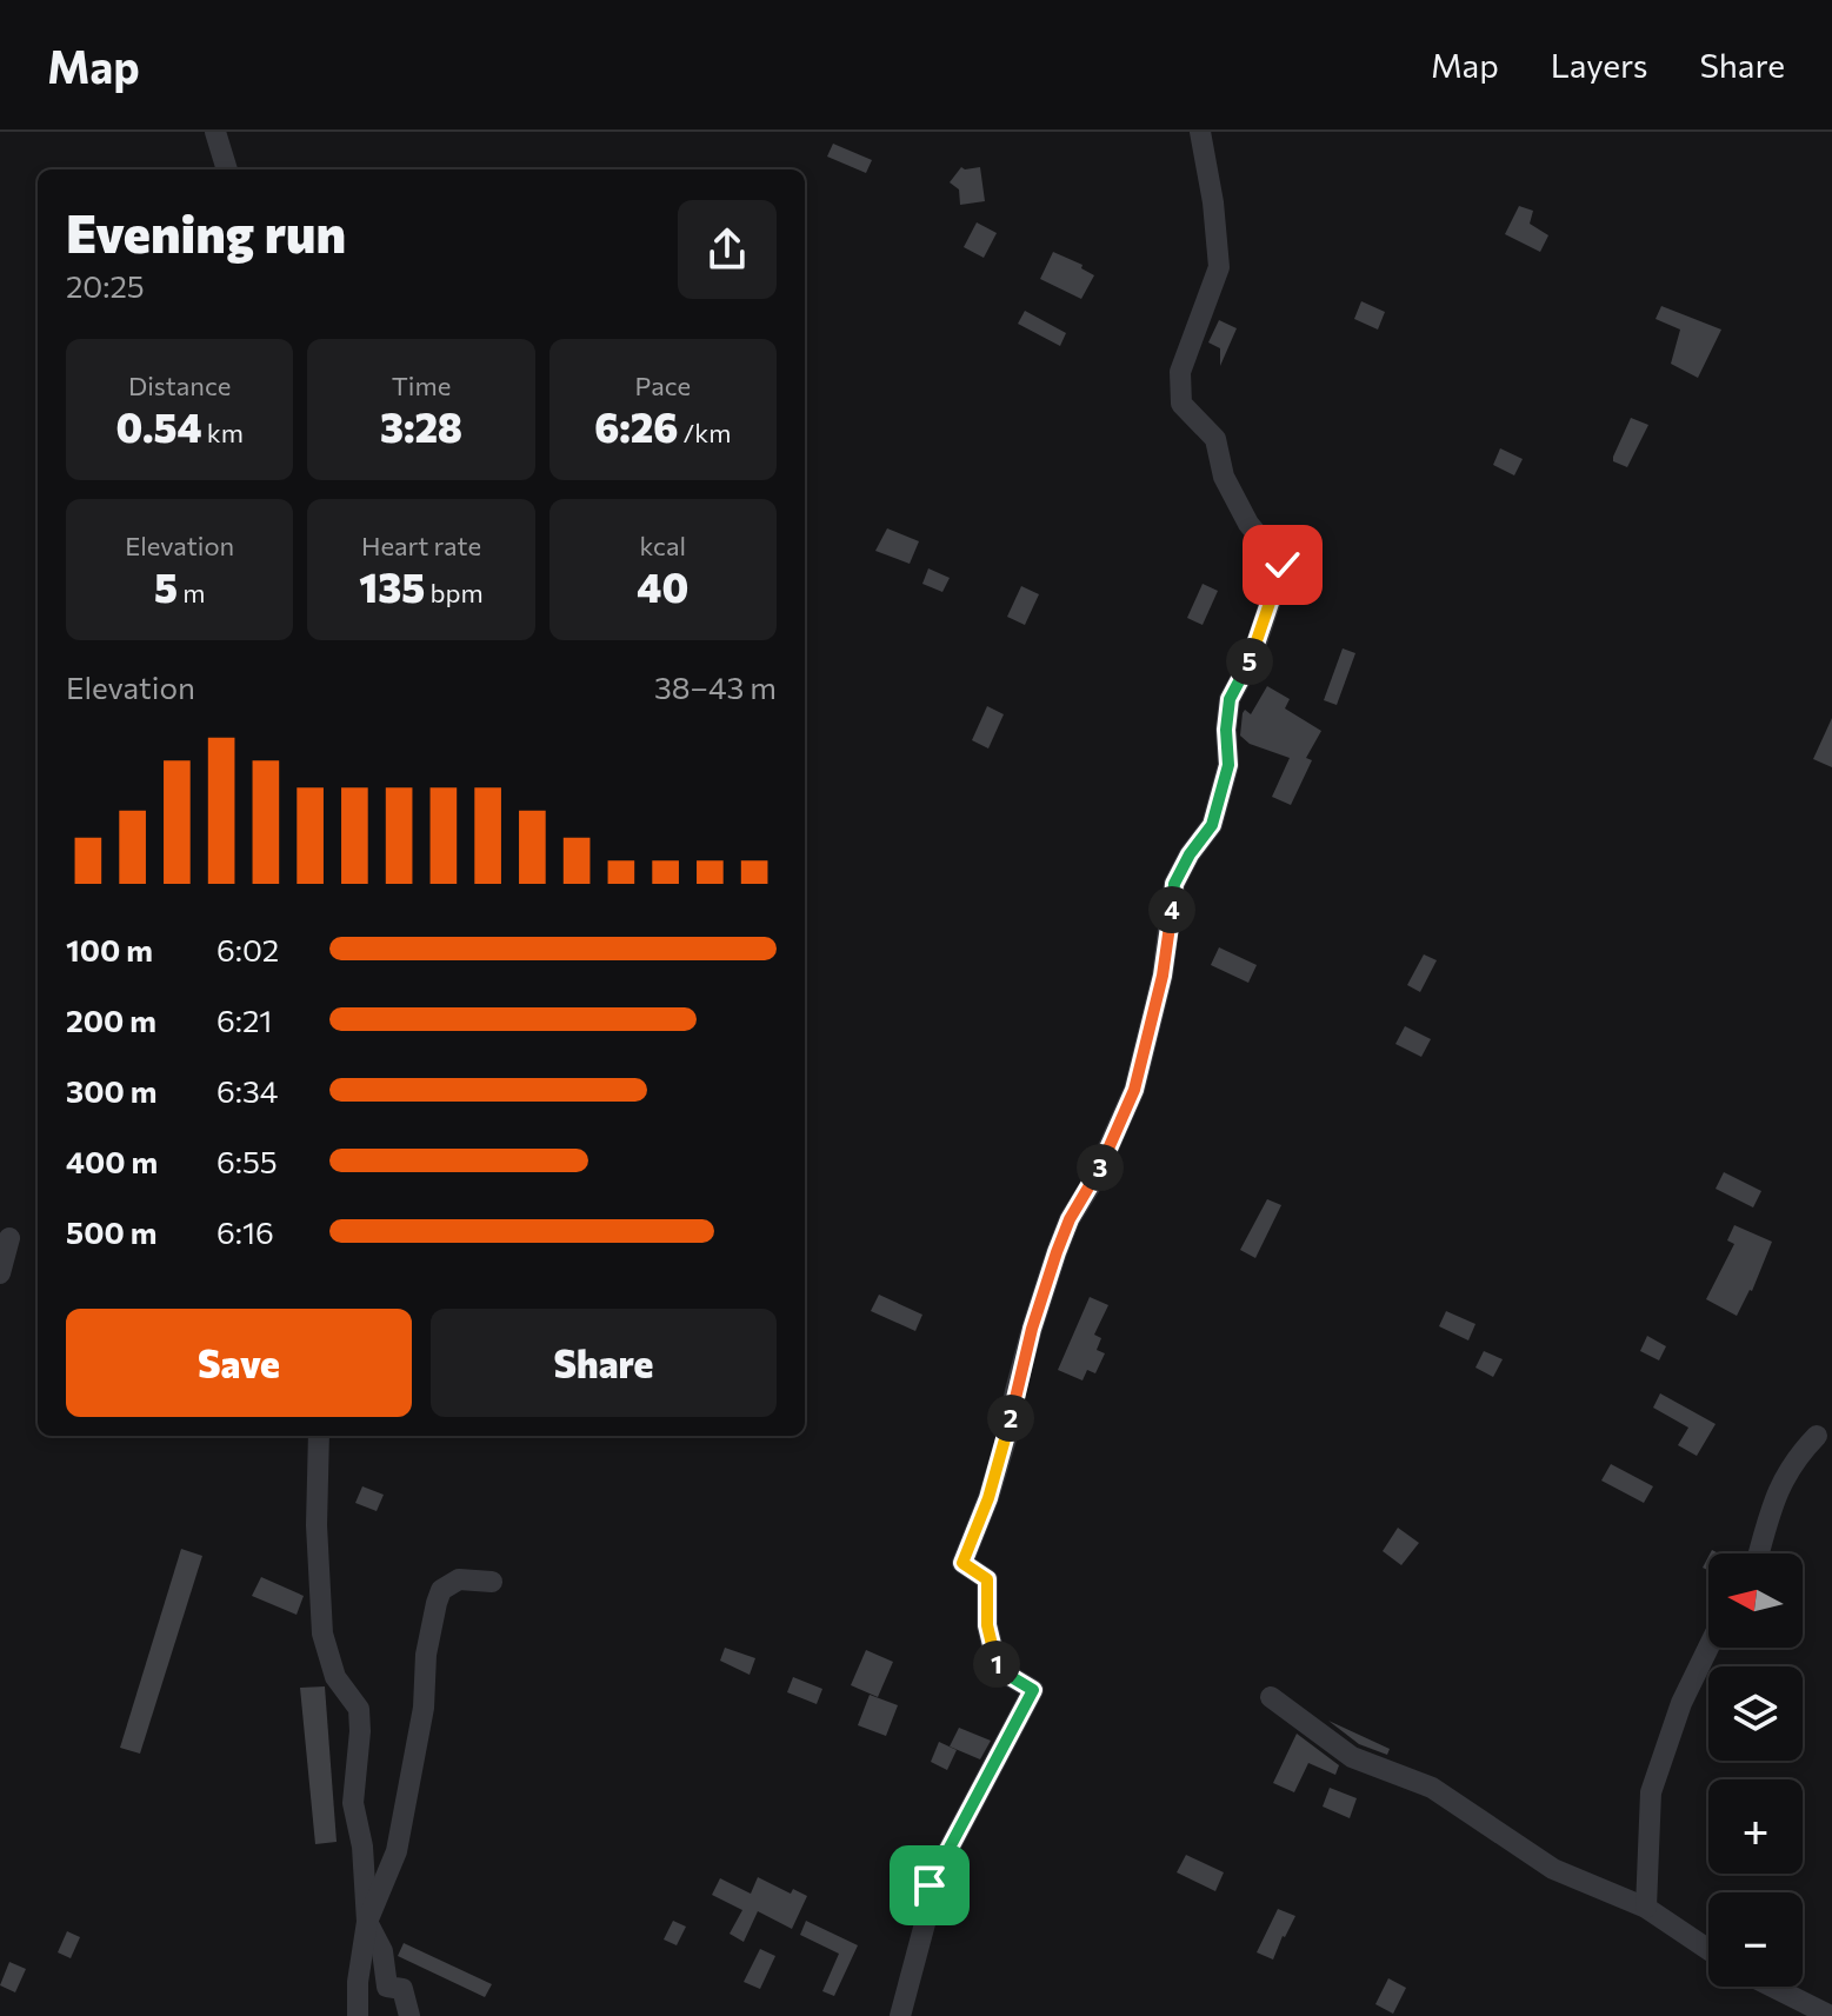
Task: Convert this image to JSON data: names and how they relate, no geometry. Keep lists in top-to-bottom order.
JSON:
{
  "north": "left",
  "page": {
    "header": "Map",
    "nav": ["Map", "Layers", "Share"],
    "heading": ["Evening run", "20:25"],
    "stats": [
      ["Distance", "0.54 km"],
      ["Time", "3:28"],
      ["Pace", "6:26 /km"],
      ["Elevation", "5 m"],
      ["Heart rate", "135 bpm"],
      ["kcal", "40"]
    ],
    "pins": [
      "5",
      "4",
      "3",
      "2",
      "1"
    ],
    "chart": ["Elevation", "38–43 m"],
    "list": [
      {
        "name": "100 m",
        "note": "6:02"
      },
      {
        "name": "200 m",
        "note": "6:21"
      },
      {
        "name": "300 m",
        "note": "6:34"
      },
      {
        "name": "400 m",
        "note": "6:55"
      },
      {
        "name": "500 m",
        "note": "6:16"
      }
    ],
    "buttons": ["Save", "Share"],
    "map_buttons": ["+", "−"]
  }
}
